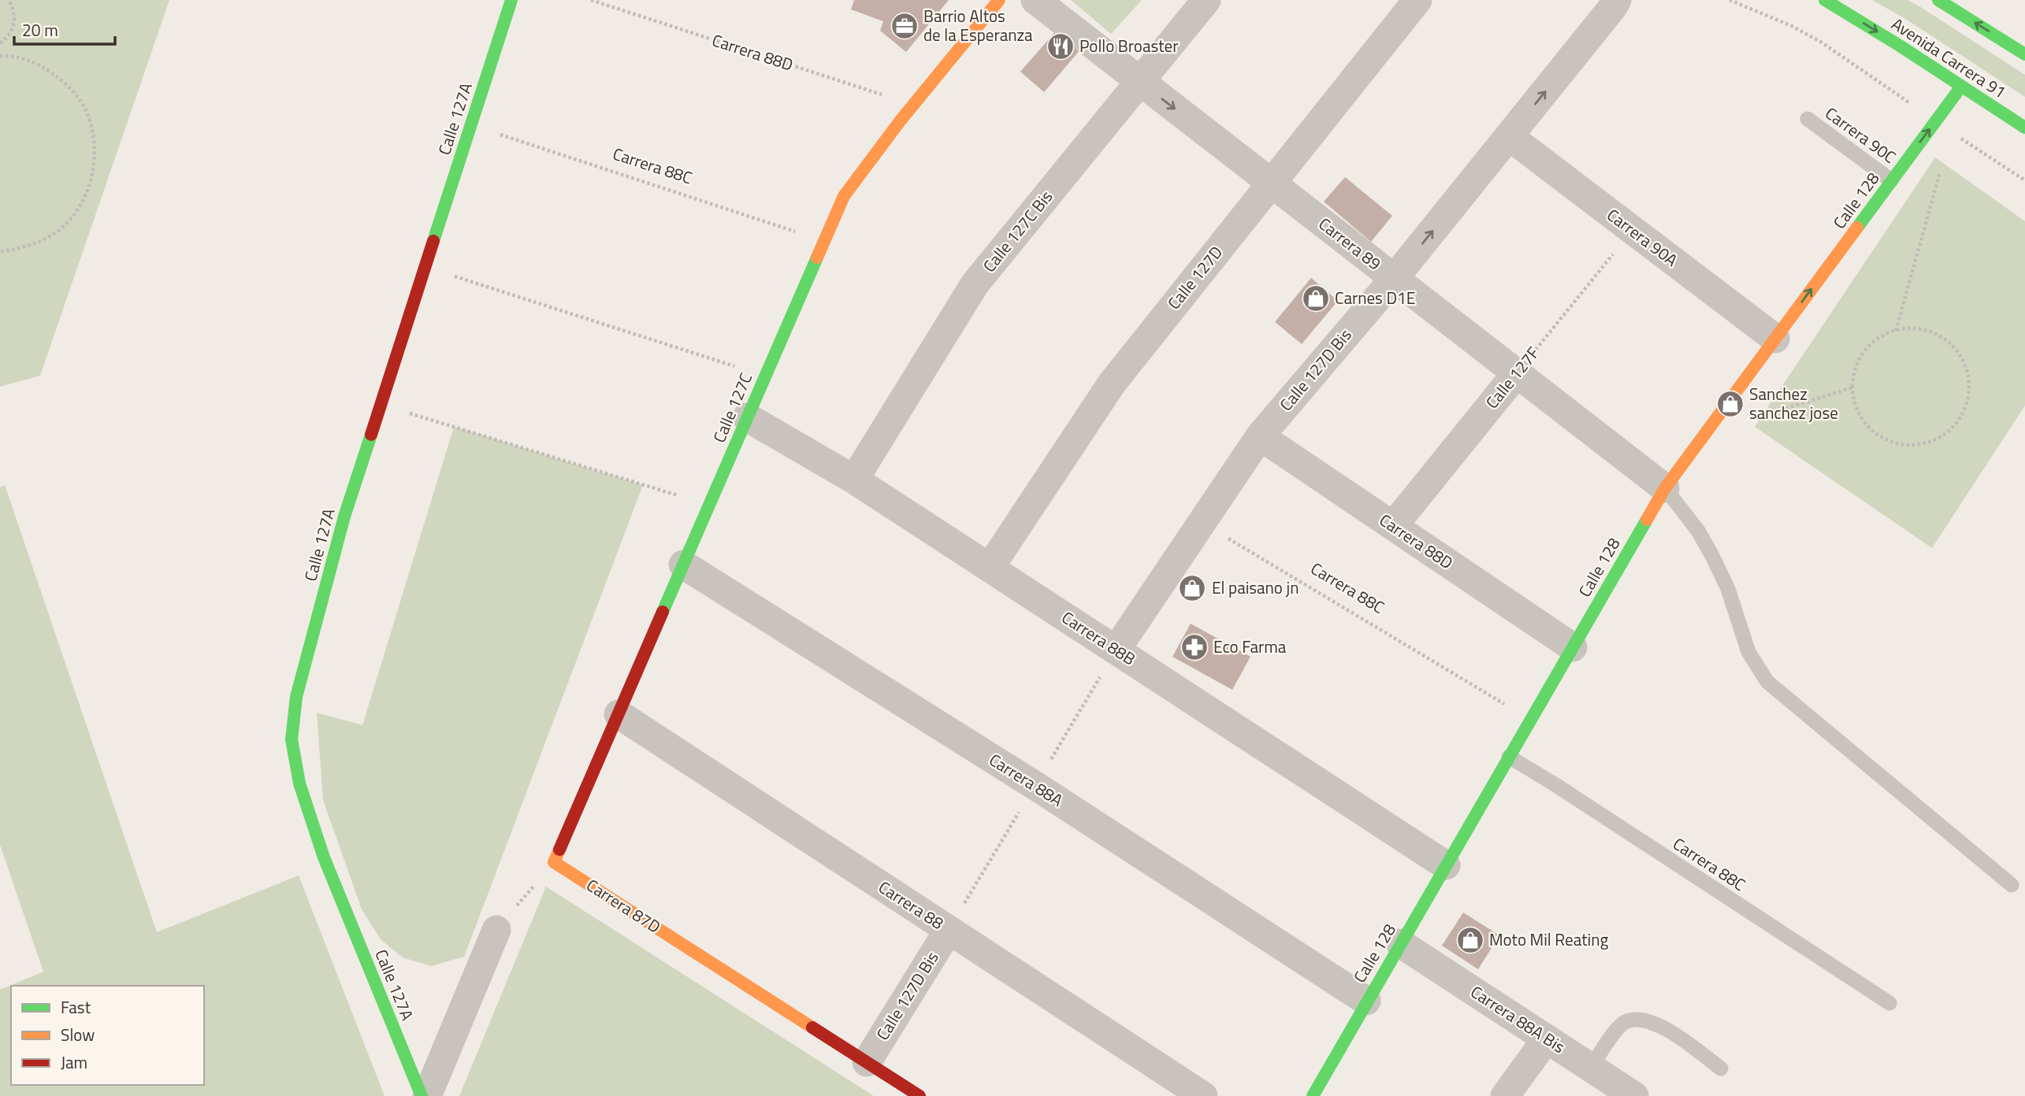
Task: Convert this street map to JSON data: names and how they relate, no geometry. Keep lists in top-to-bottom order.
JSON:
{
  "streets": {
    "street": [
      "Carrera 88D",
      "Avenida Carrera 91",
      "Calle 127A",
      "Calle 128",
      "Calle 127C Bis",
      "Carrera 90A",
      "Carrera 89",
      "Calle 127D",
      "Calle 127D Bis",
      "Calle 127F",
      "Calle 127C",
      "Carrera 88B",
      "Carrera 88A",
      "Carrera 88",
      "Carrera 87D",
      "Carrera 88A Bis"
    ],
    "lane": ["Carrera 90C", "Carrera 88C"]
  },
  "crossings": [
    ["Carrera 88D", "Calle 128"],
    ["Carrera 88D", "Calle 127D Bis"],
    ["Carrera 88D", "Calle 127F"],
    ["Carrera 88D", "Calle 127C"],
    ["Avenida Carrera 91", "Calle 128"],
    ["Calle 127A", "Carrera 88C"],
    ["Carrera 90C", "Calle 128"],
    ["Carrera 88C", "Calle 128"],
    ["Carrera 88C", "Calle 127D Bis"],
    ["Carrera 88C", "Calle 127C"],
    ["Calle 128", "Carrera 90A"],
    ["Calle 128", "Carrera 89"],
    ["Calle 128", "Carrera 88B"],
    ["Calle 128", "Carrera 88A"],
    ["Calle 128", "Carrera 88A Bis"],
    ["Calle 127C Bis", "Carrera 89"],
    ["Calle 127C Bis", "Carrera 88B"],
    ["Carrera 90A", "Calle 127D Bis"],
    ["Carrera 90A", "Calle 127F"],
    ["Carrera 89", "Calle 127D"],
    ["Carrera 89", "Calle 127D Bis"],
    ["Carrera 89", "Calle 127F"],
    ["Calle 127D", "Carrera 88B"],
    ["Calle 127D Bis", "Carrera 88B"],
    ["Calle 127D Bis", "Carrera 88"],
    ["Calle 127D Bis", "Carrera 87D"],
    ["Calle 127C", "Carrera 88B"],
    ["Calle 127C", "Carrera 88A"],
    ["Calle 127C", "Carrera 88"],
    ["Calle 127C", "Carrera 87D"]
  ],
  "one_way": ["Calle 127D Bis"],
  "places": {
    "office": ["Barrio Altos de la Esperanza"],
    "restaurant": ["Pollo Broaster"],
    "shop": [
      "Carnes D1E",
      "Sanchez sanchez jose",
      "El paisano jn",
      "Moto Mil Reating"
    ],
    "pharmacy": ["Eco Farma"]
  },
  "legend": ["Fast", "Slow", "Jam"],
  "scale_bar": "20 m"
}
